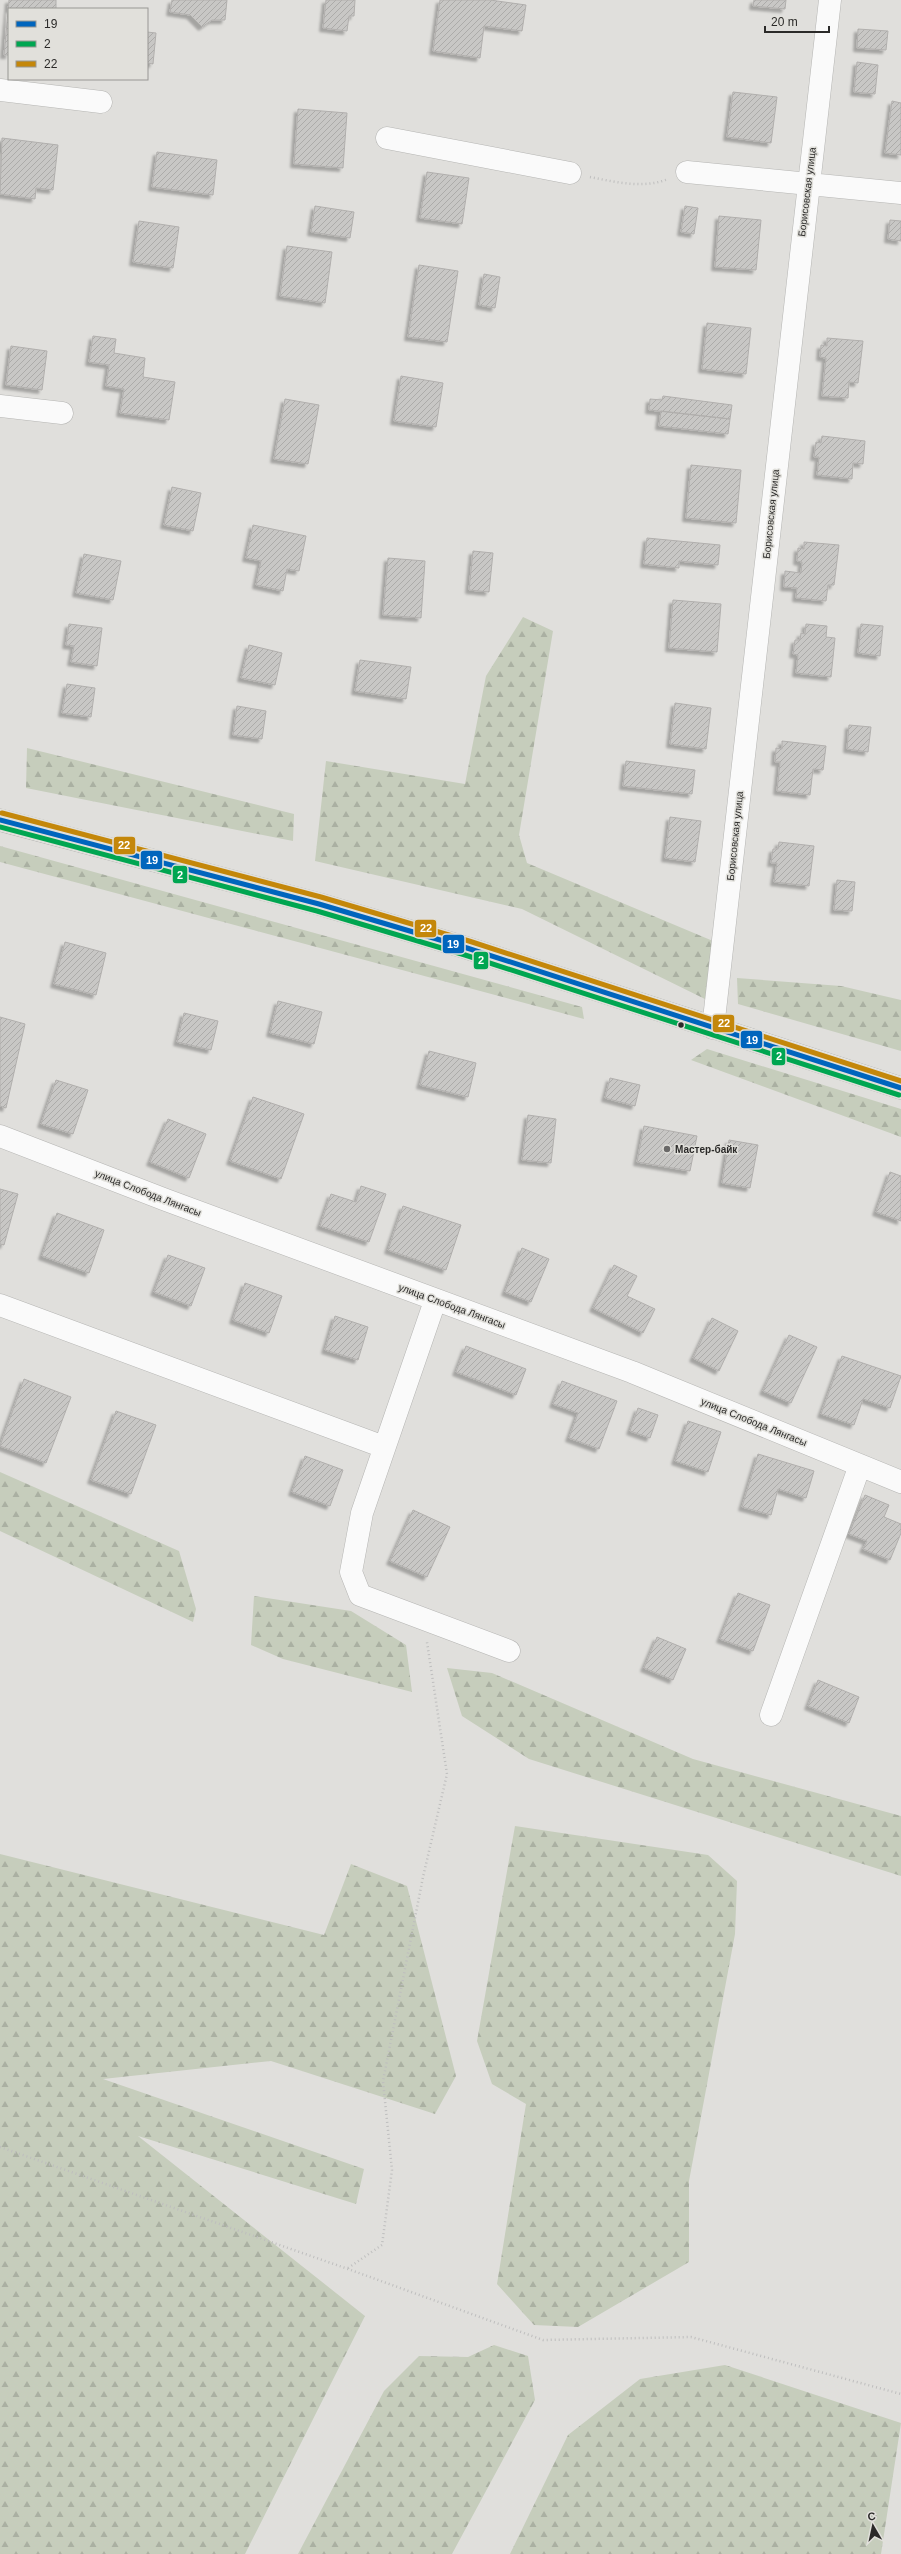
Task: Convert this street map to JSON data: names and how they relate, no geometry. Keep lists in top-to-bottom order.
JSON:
{
  "streets": {
    "street": ["Борисовская улица", "улица Слобода Лянгасы"]
  },
  "places": ["Мастер-байк"],
  "lines": ["transit line 22", "transit line 19", "transit line 2"],
  "legend": ["19", "2", "22"],
  "scale_bar": "20 m",
  "north": "top"
}
